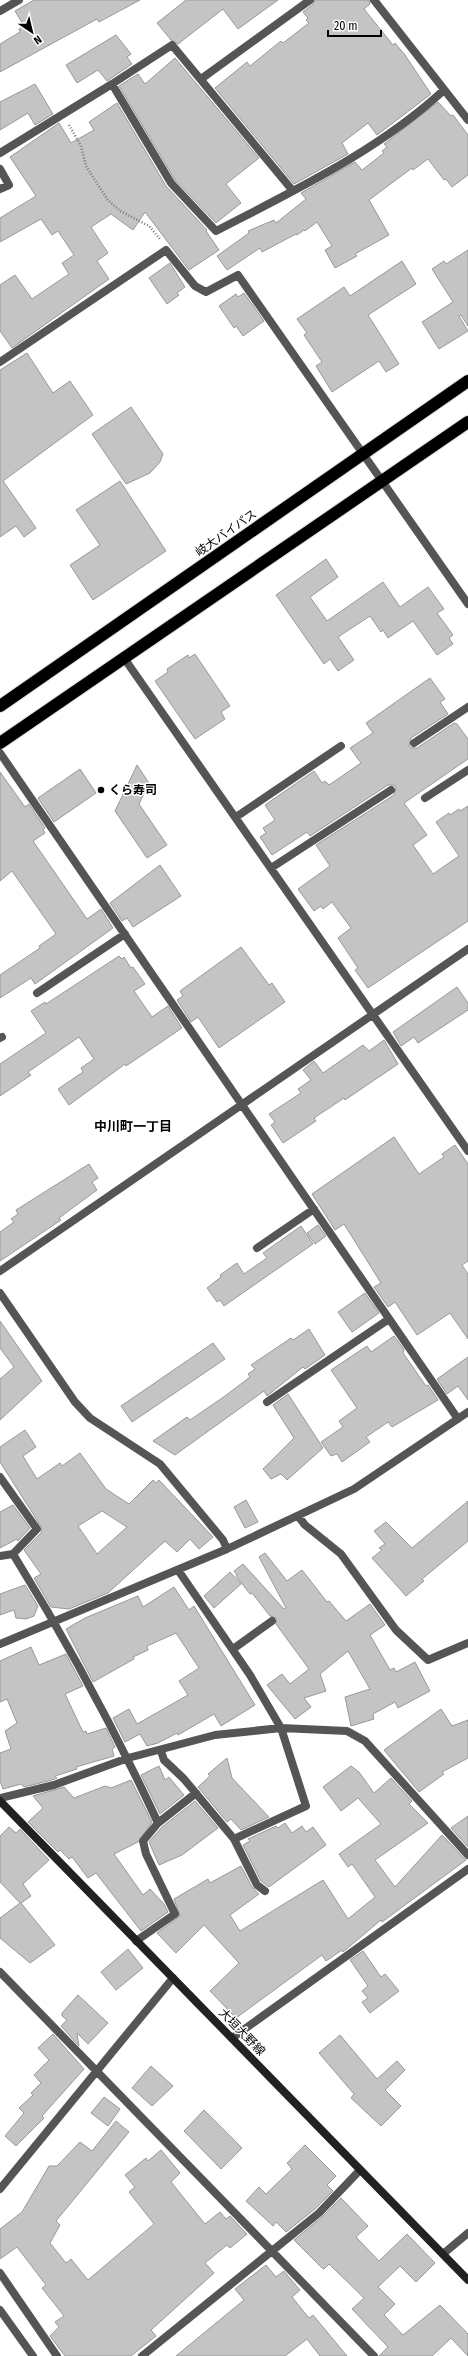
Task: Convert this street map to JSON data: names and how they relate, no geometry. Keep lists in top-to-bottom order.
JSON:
{
  "streets": {
    "highway": ["岐大バイパス"],
    "main road": ["大垣大野線"]
  },
  "districts": ["中川町一丁目"],
  "places": ["くら寿司"],
  "scale_bar": "20 m",
  "north": "bottom right"
}
